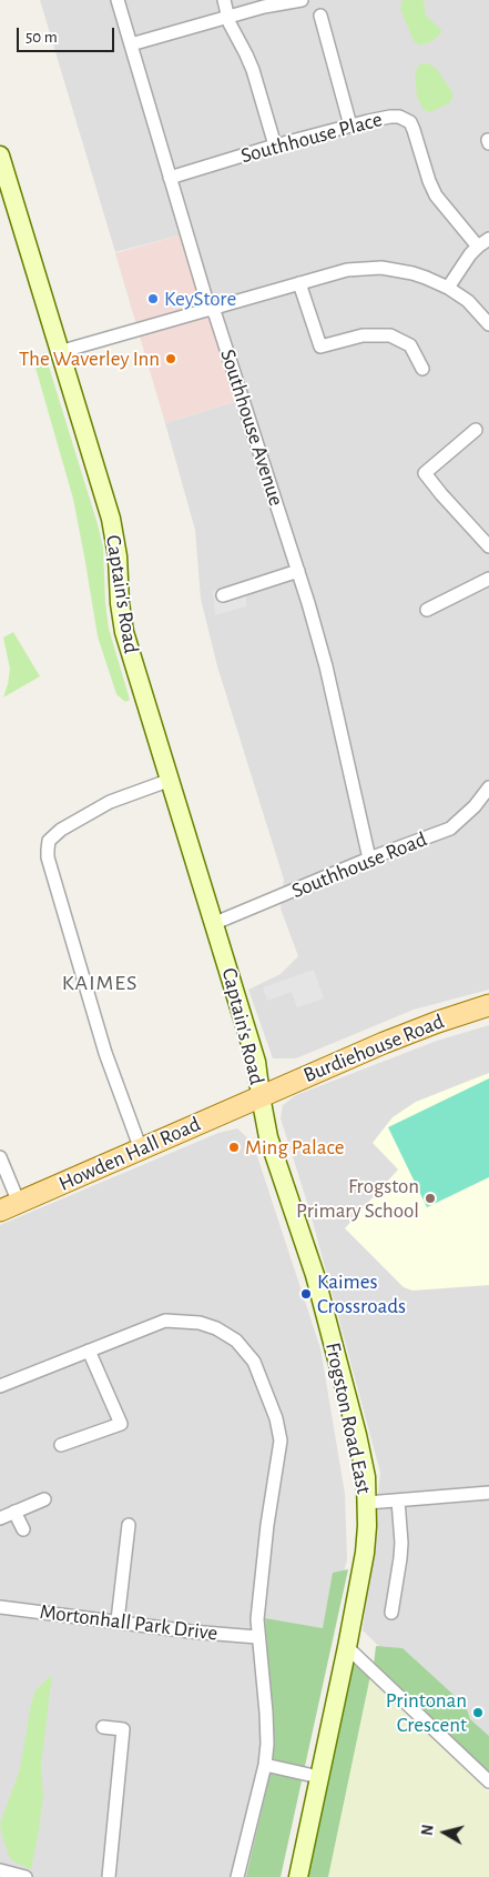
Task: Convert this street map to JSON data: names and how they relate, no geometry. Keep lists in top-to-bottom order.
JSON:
{
  "streets": {
    "main road": [
      "Captain's Road",
      "Burdiehouse Road",
      "Howden Hall Road",
      "Frogston Road East"
    ],
    "street": [
      "Southhouse Place",
      "Southhouse Avenue",
      "Southhouse Road",
      "Mortonhall Park Drive"
    ]
  },
  "crossings": [
    ["Southhouse Place", "Southhouse Avenue"],
    ["Southhouse Avenue", "Southhouse Road"],
    ["Captain's Road", "Southhouse Road"],
    ["Captain's Road", "Burdiehouse Road"],
    ["Captain's Road", "Howden Hall Road"],
    ["Captain's Road", "Frogston Road East"],
    ["Burdiehouse Road", "Howden Hall Road"],
    ["Burdiehouse Road", "Frogston Road East"],
    ["Howden Hall Road", "Frogston Road East"]
  ],
  "districts": ["KAIMES"],
  "places": [
    "KeyStore",
    "The Waverley Inn",
    "Ming Palace",
    "Frogston Primary School",
    "Kaimes Crossroads",
    "Printonan Crescent"
  ],
  "scale_bar": "50 m",
  "north": "left"
}
